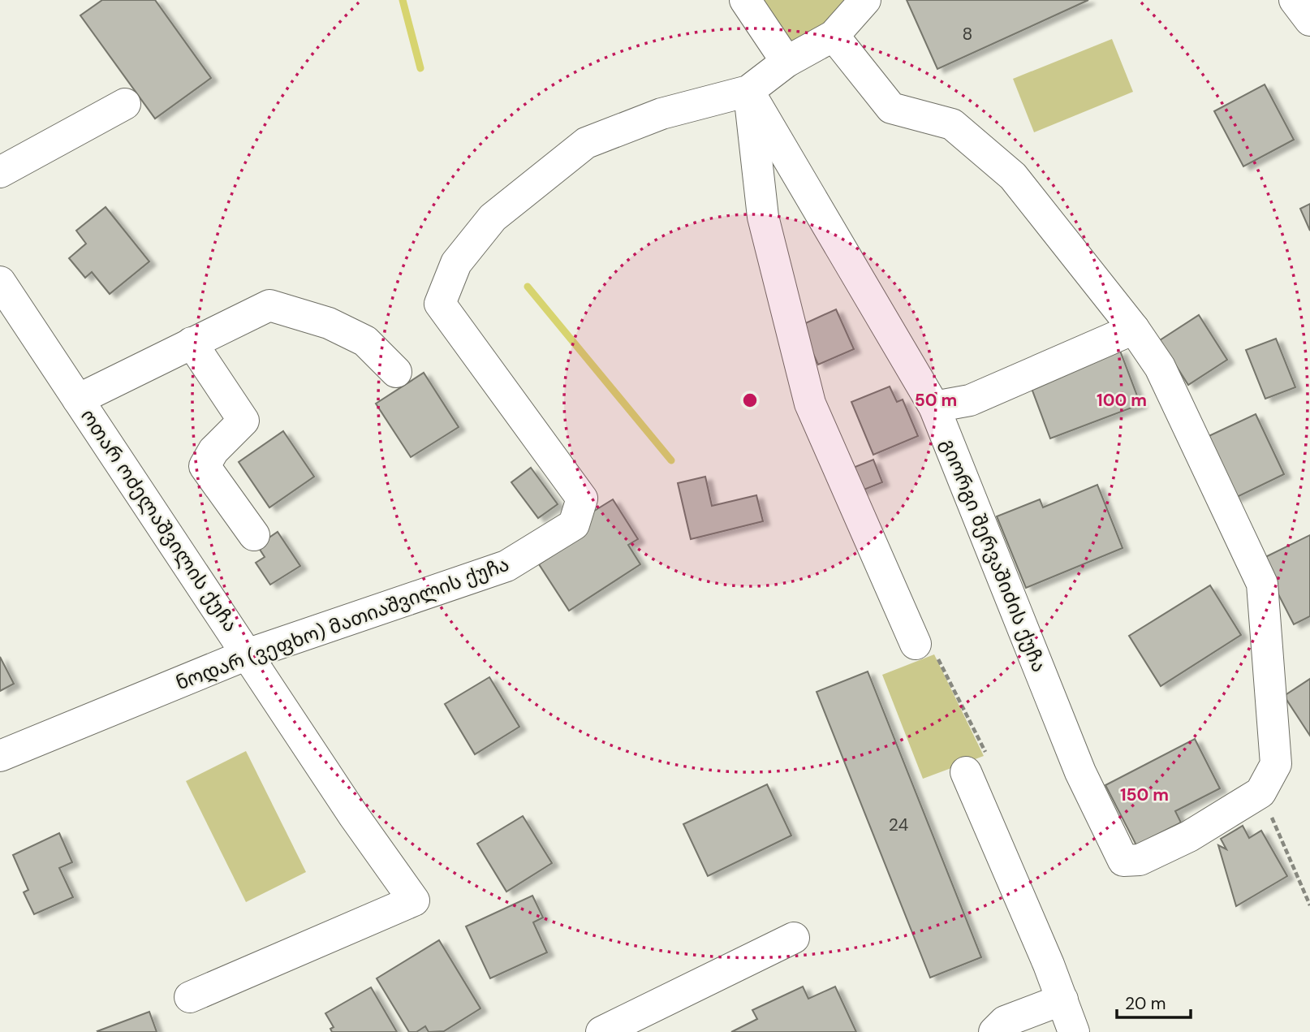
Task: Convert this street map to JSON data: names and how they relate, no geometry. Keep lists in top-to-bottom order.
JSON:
{
  "streets": {
    "street": ["ოთარ ოძელაშვილის ქუჩა", "გიორგი შერვაშიძის ქუჩა", "ნოდარ (ვეფხო) მათიაშვილის ქუჩა"]
  },
  "crossings": [
    ["ოთარ ოძელაშვილის ქუჩა", "ნოდარ (ვეფხო) მათიაშვილის ქუჩა"],
    ["გიორგი შერვაშიძის ქუჩა", "ნოდარ (ვეფხო) მათიაშვილის ქუჩა"]
  ],
  "house_numbers": ["8", "24"],
  "scale_bar": "20 m",
  "rings": ["50 m", "100 m", "150 m"]
}
